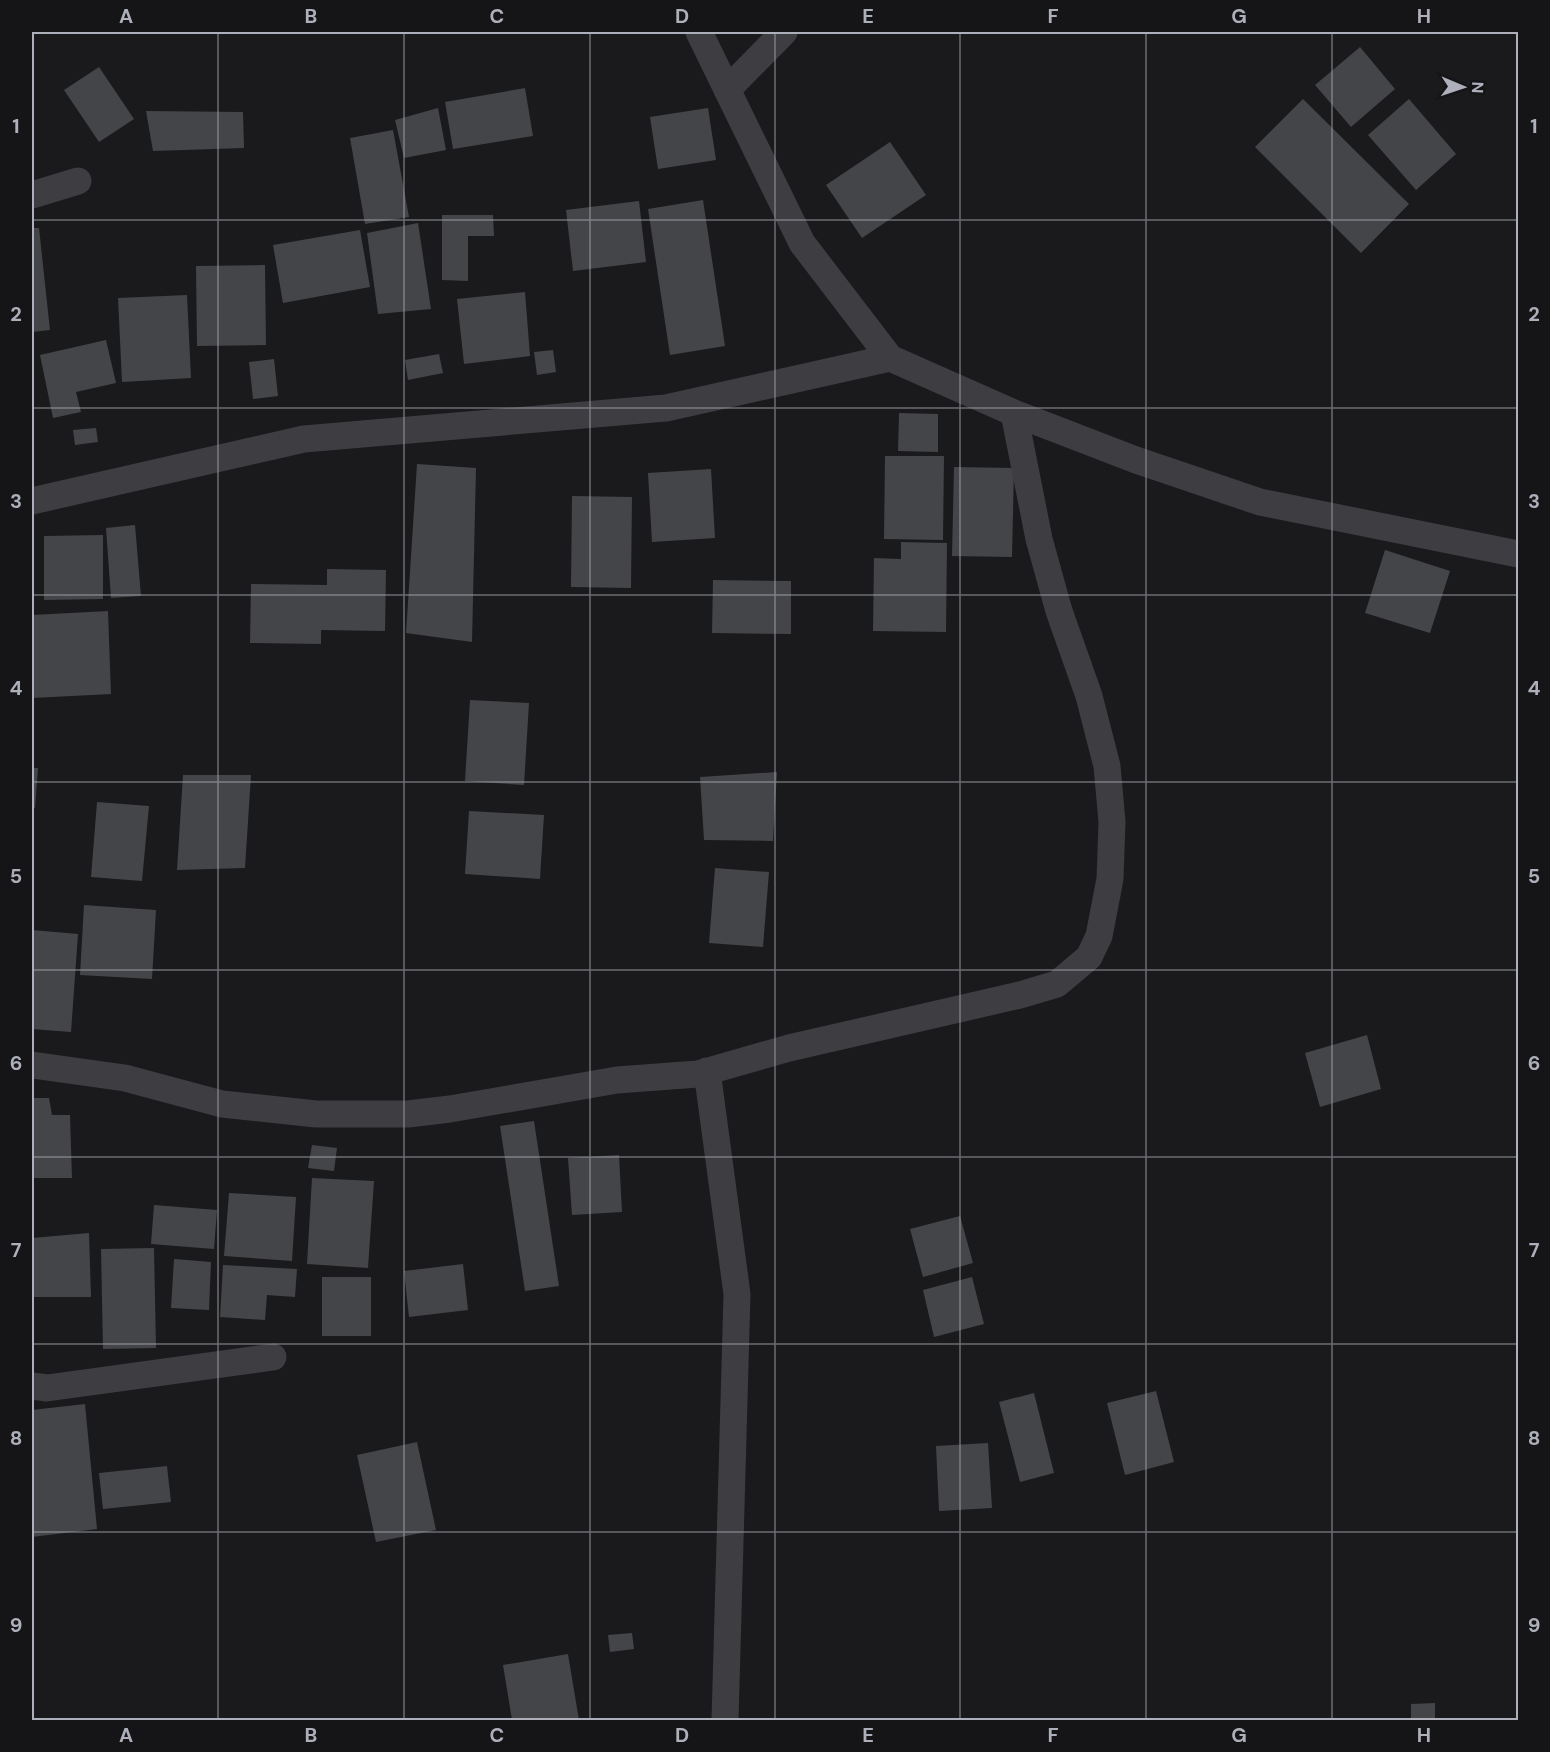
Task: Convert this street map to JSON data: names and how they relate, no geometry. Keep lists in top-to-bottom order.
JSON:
{
  "north": "right",
  "grid": {
    "columns": [
      "A",
      "B",
      "C",
      "D",
      "E",
      "F",
      "G",
      "H"
    ],
    "rows": [
      "1",
      "2",
      "3",
      "4",
      "5",
      "6",
      "7",
      "8",
      "9"
    ]
  }
}
